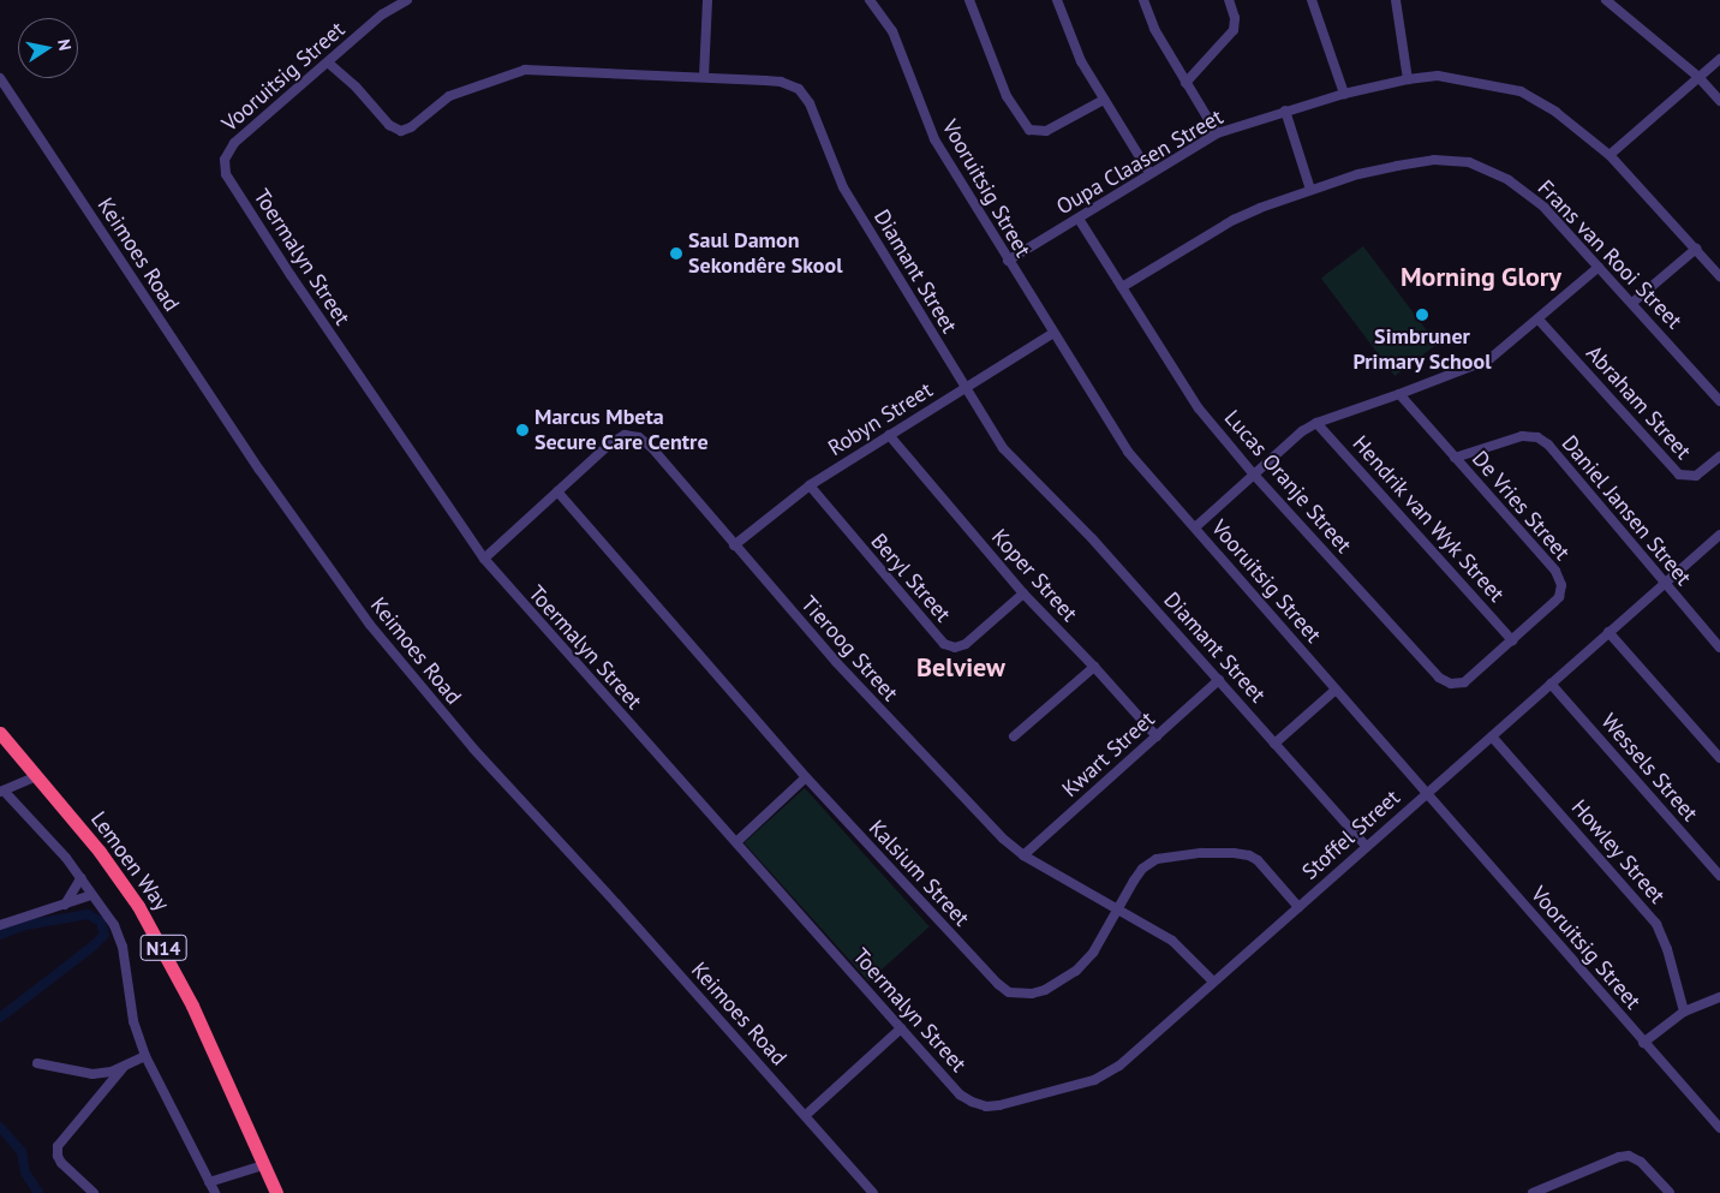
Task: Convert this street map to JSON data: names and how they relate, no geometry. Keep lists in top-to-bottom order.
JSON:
{
  "streets": {
    "highway": ["Lemoen Way", "N14"],
    "street": [
      "Vooruitsig Street",
      "Oupa Claasen Street",
      "Keimoes Road",
      "Frans van Rooi Street",
      "Toermalyn Street",
      "Diamant Street",
      "Abraham Street",
      "Robyn Street",
      "Lucas Oranje Street",
      "De Vries Street",
      "Daniel Jansen Street",
      "Hendrik van Wyk Street",
      "Koper Street",
      "Beryl Street",
      "Tieroog Street",
      "Kwart Street",
      "Wessels Street",
      "Stoffel Street",
      "Howley Street",
      "Kalsium Street"
    ]
  },
  "crossings": [
    ["Vooruitsig Street", "Oupa Claasen Street"],
    ["Vooruitsig Street", "Toermalyn Street"],
    ["Vooruitsig Street", "Diamant Street"],
    ["Vooruitsig Street", "Robyn Street"],
    ["Vooruitsig Street", "Stoffel Street"],
    ["Oupa Claasen Street", "Lucas Oranje Street"],
    ["Frans van Rooi Street", "Lucas Oranje Street"],
    ["Toermalyn Street", "Tieroog Street"],
    ["Toermalyn Street", "Stoffel Street"],
    ["Diamant Street", "Robyn Street"],
    ["Diamant Street", "Kwart Street"],
    ["Diamant Street", "Stoffel Street"],
    ["Robyn Street", "Koper Street"],
    ["Robyn Street", "Beryl Street"],
    ["Robyn Street", "Tieroog Street"],
    ["Lucas Oranje Street", "De Vries Street"],
    ["Lucas Oranje Street", "Hendrik van Wyk Street"],
    ["De Vries Street", "Daniel Jansen Street"],
    ["De Vries Street", "Hendrik van Wyk Street"],
    ["Daniel Jansen Street", "Stoffel Street"],
    ["Koper Street", "Beryl Street"],
    ["Koper Street", "Kwart Street"],
    ["Tieroog Street", "Kwart Street"],
    ["Tieroog Street", "Stoffel Street"],
    ["Tieroog Street", "Kalsium Street"],
    ["Wessels Street", "Stoffel Street"],
    ["Stoffel Street", "Howley Street"],
    ["Stoffel Street", "Kalsium Street"]
  ],
  "districts": ["Morning Glory", "Belview"],
  "places": ["Saul Damon Sekondêre Skool", "Simbruner Primary School", "Marcus Mbeta Secure Care Centre"],
  "north": "right"
}
